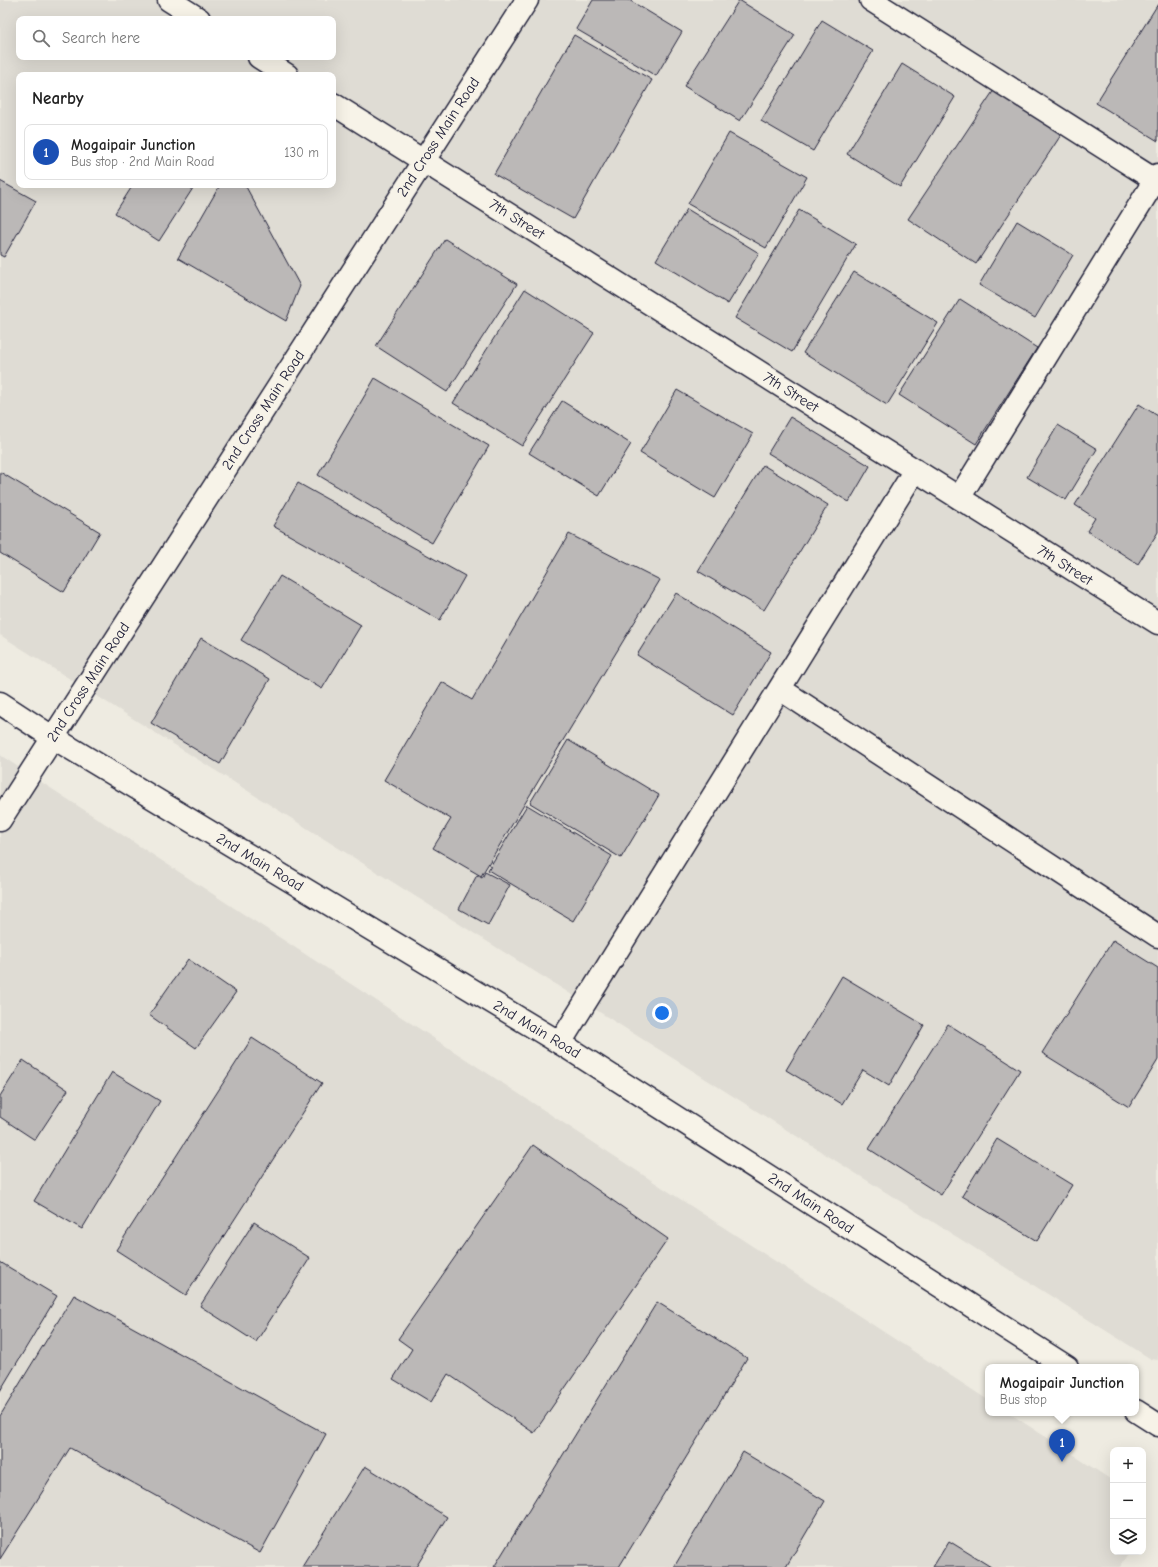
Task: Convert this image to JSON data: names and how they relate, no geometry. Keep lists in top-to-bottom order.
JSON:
{
  "streets": {
    "street": ["2nd Cross Main Road", "7th Street", "2nd Main Road"]
  },
  "crossings": [
    ["2nd Cross Main Road", "7th Street"],
    ["2nd Cross Main Road", "2nd Main Road"]
  ],
  "page": {
    "search": "Search here",
    "heading": "Nearby",
    "list": [
      {
        "mark": "1",
        "name": "Mogaipair Junction",
        "note": "Bus stop · 2nd Main Road",
        "value": "130 m"
      }
    ],
    "popup": ["Mogaipair Junction", "Bus stop"],
    "pins": "1",
    "map_buttons": ["+", "−"]
  }
}
